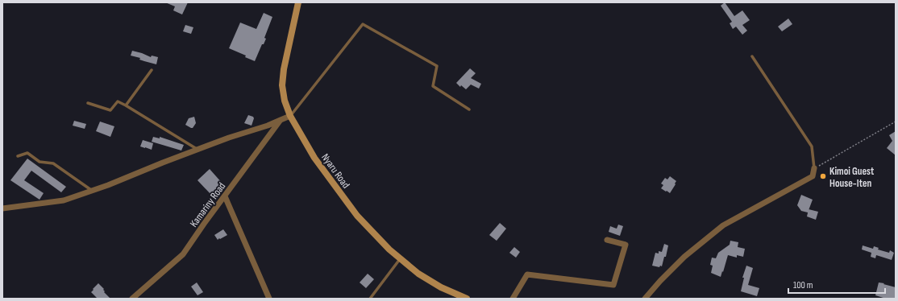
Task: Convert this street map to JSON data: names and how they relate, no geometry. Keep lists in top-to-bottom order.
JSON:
{
  "streets": {
    "main road": ["Nyaru Road"],
    "street": ["Kamariny Road"]
  },
  "places": ["Kimoi Guest House-Iten"],
  "scale_bar": "100 m"
}
